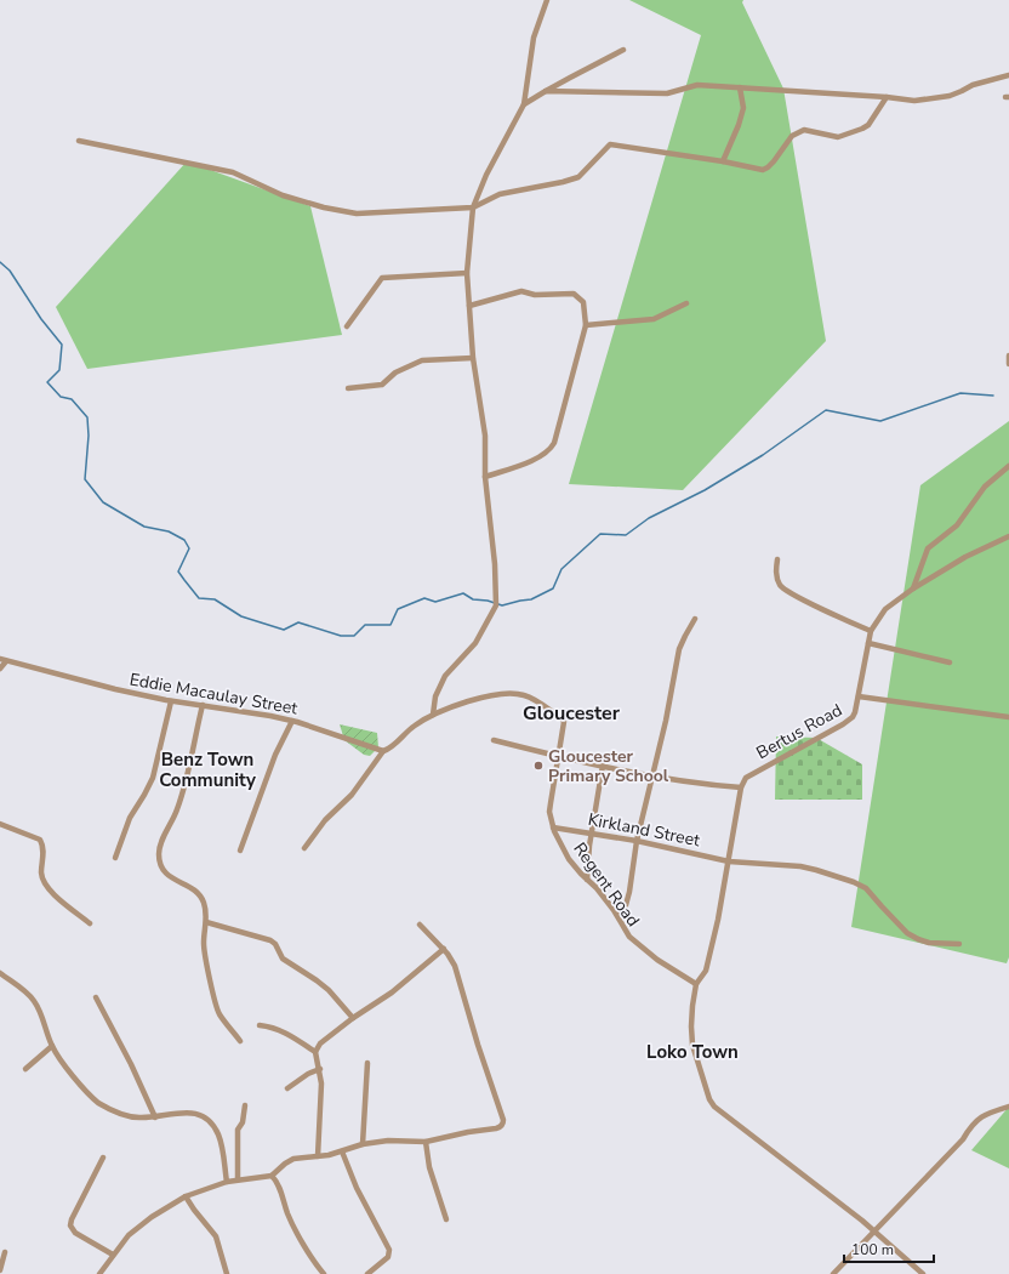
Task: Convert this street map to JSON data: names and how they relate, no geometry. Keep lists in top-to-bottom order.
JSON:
{
  "streets": {
    "street": [
      "Eddie Macaulay Street",
      "Bertus Road",
      "Kirkland Street",
      "Regent Road"
    ]
  },
  "crossings": [
    ["Kirkland Street", "Regent Road"]
  ],
  "districts": ["Gloucester", "Benz Town Community", "Loko Town"],
  "places": ["Gloucester Primary School"],
  "scale_bar": "100 m"
}
